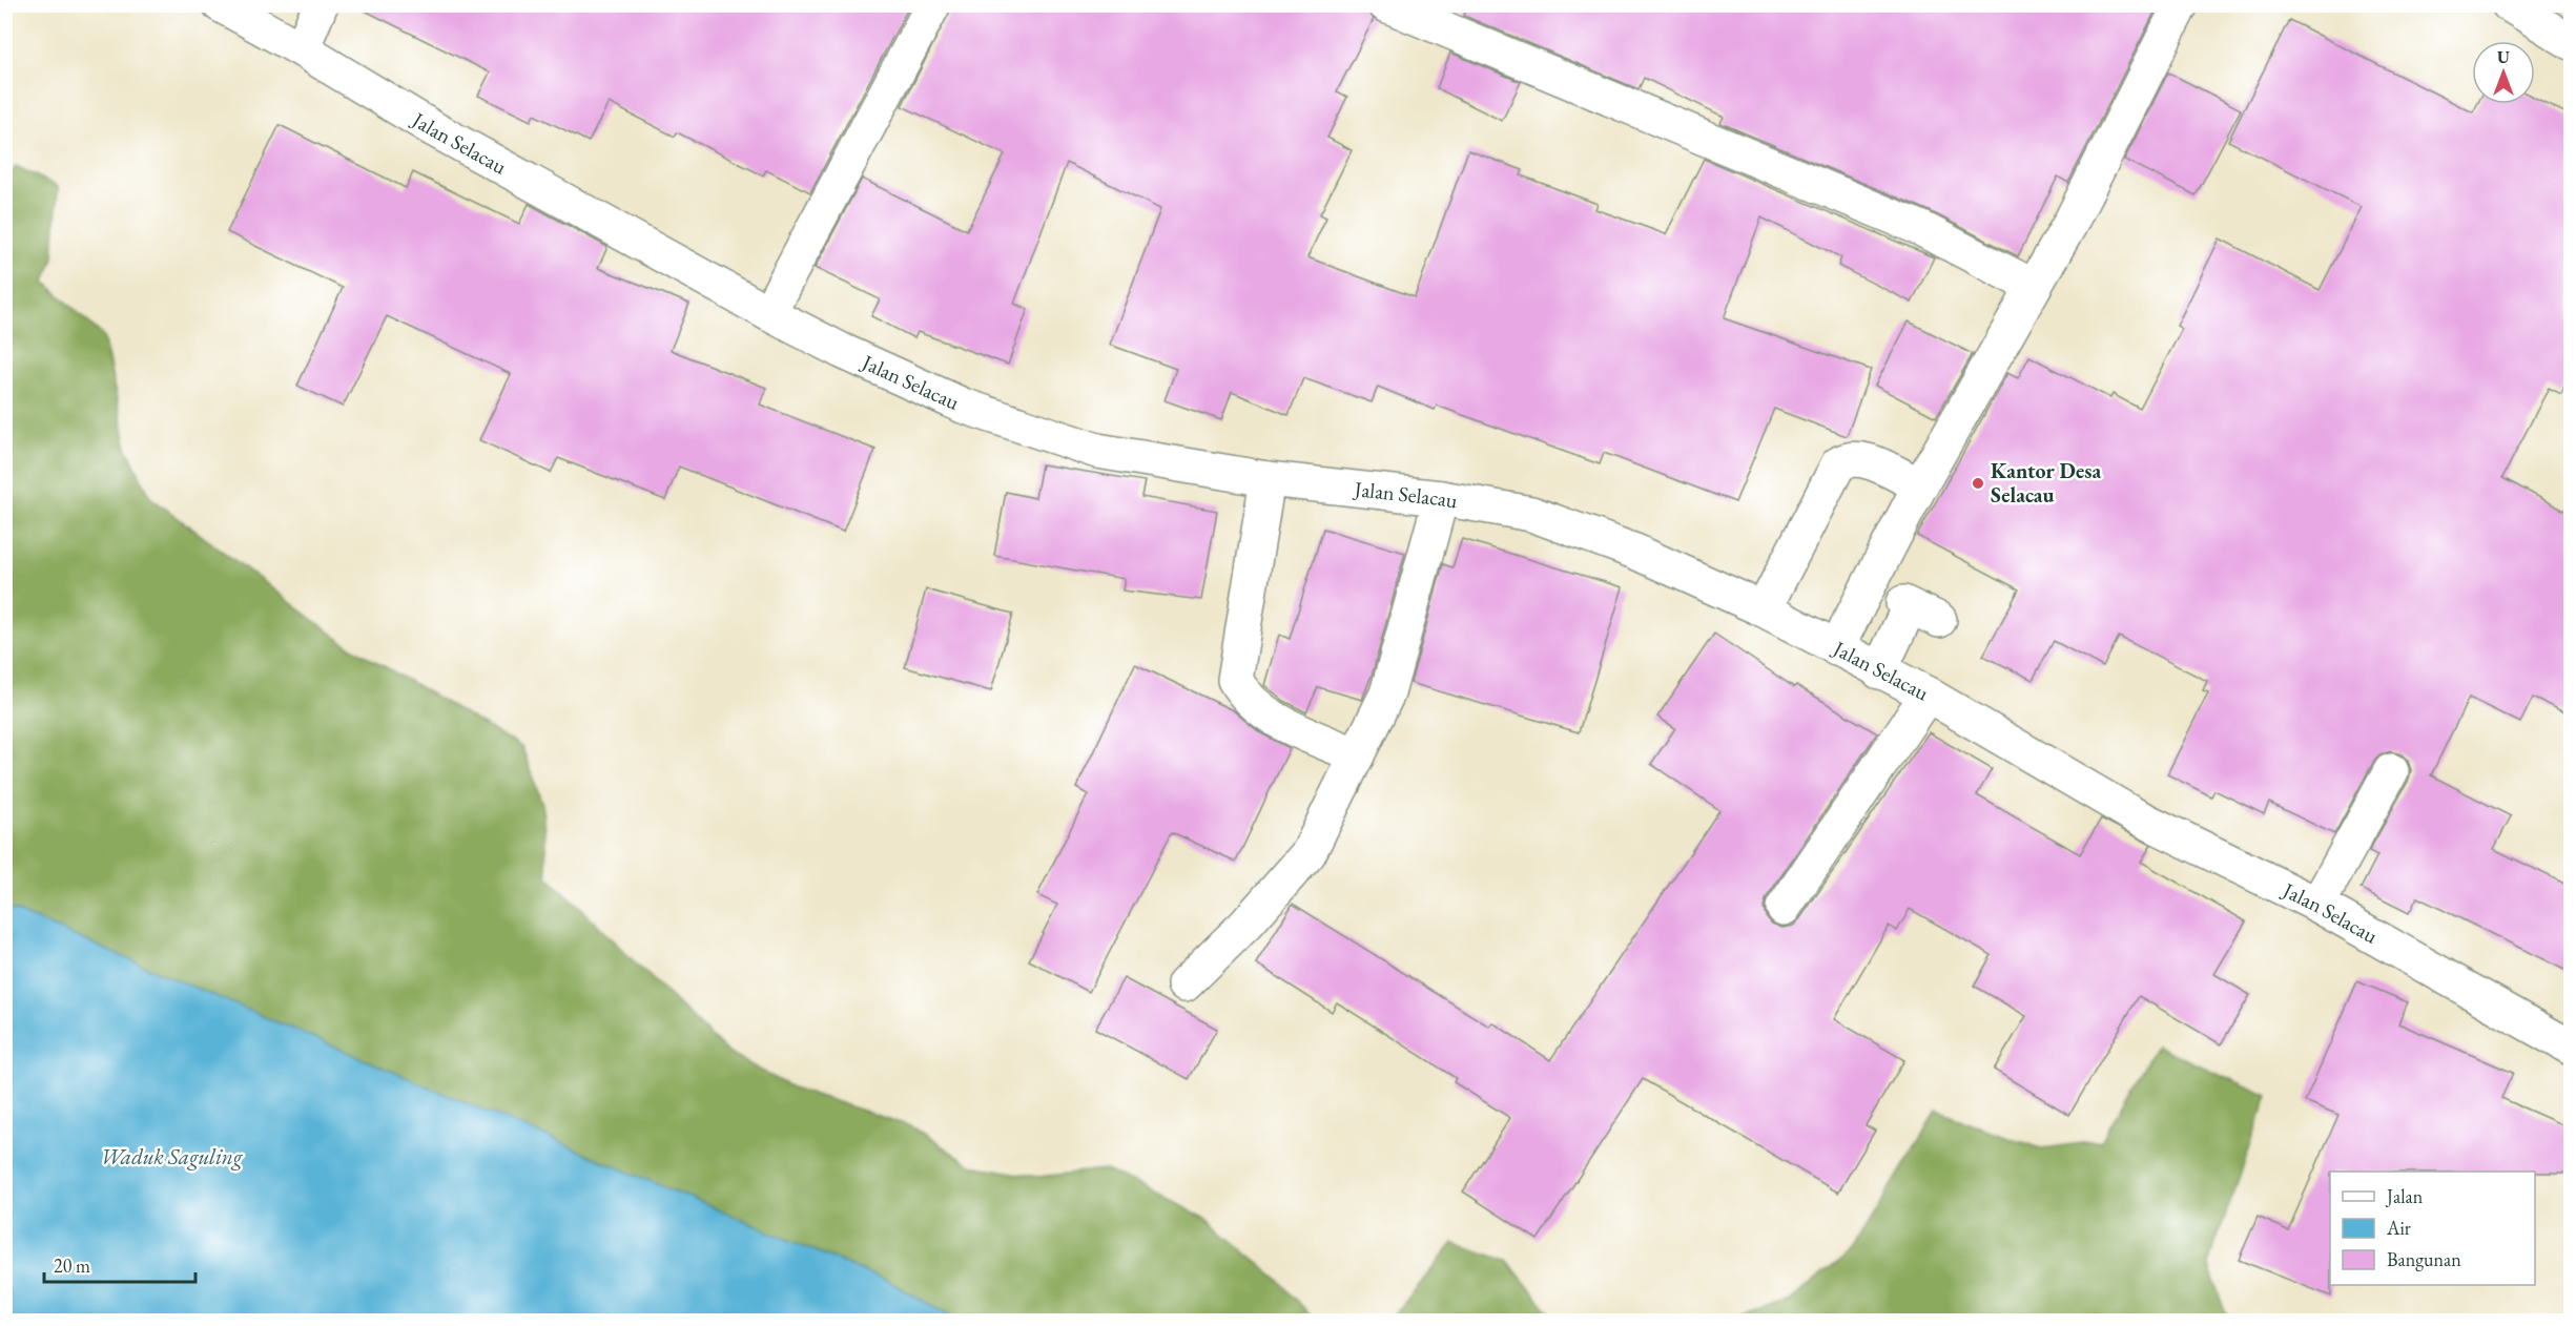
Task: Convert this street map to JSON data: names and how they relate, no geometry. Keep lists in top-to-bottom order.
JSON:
{
  "streets": {
    "street": ["Jalan Selacau"]
  },
  "water": ["Waduk Saguling"],
  "places": ["Kantor Desa Selacau"],
  "legend": ["Jalan", "Air", "Bangunan"],
  "scale_bar": "20 m",
  "north": "top"
}
